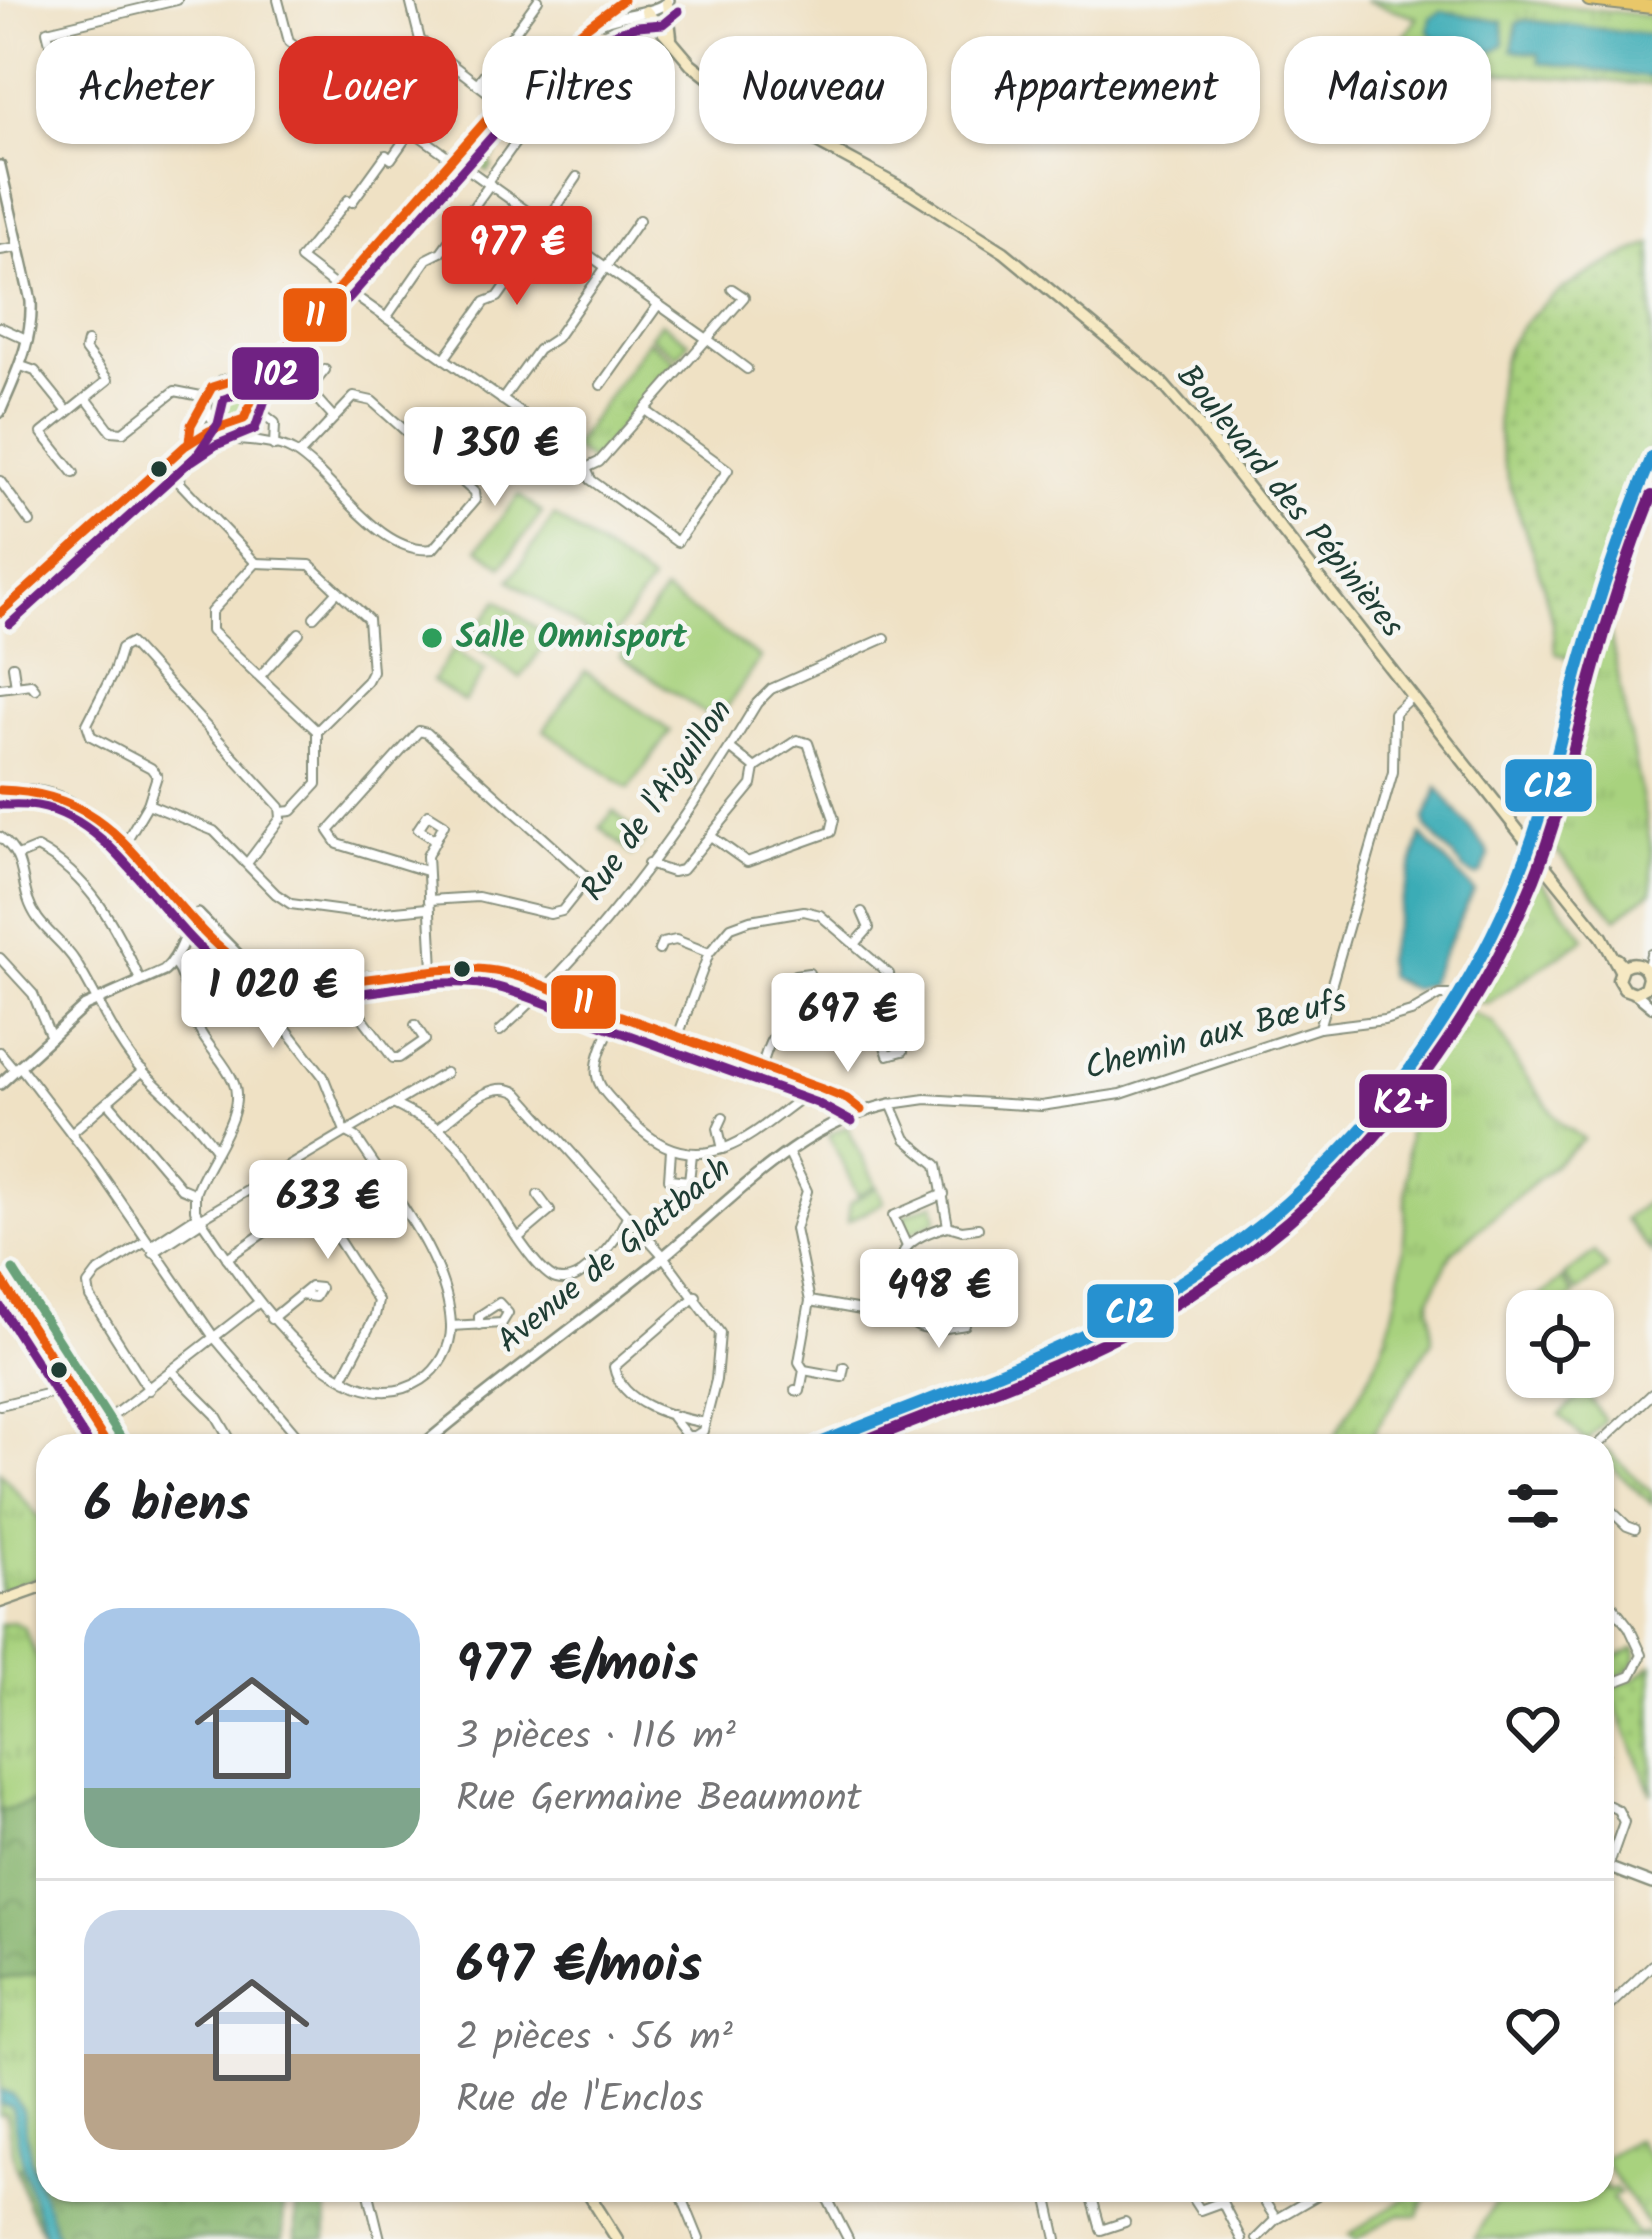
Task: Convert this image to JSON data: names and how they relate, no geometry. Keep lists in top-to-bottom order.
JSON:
{
  "streets": {
    "main road": ["Boulevard des Pépinières"],
    "street": ["Rue de l'Aiguillon", "Chemin aux Bœufs", "Avenue de Glattbach"]
  },
  "crossings": [
    ["Chemin aux Bœufs", "Avenue de Glattbach"]
  ],
  "places": ["Salle Omnisport"],
  "lines": [
    "transit line 11",
    "transit line 102",
    "transit line C12",
    "transit line K2+"
  ],
  "page": {
    "chip": [
      "Acheter",
      "Louer",
      "Filtres",
      "Nouveau",
      "Appartement",
      "Maison"
    ],
    "price": [
      "977 €",
      "1 350 €",
      "1 020 €",
      "697 €",
      "633 €",
      "498 €"
    ],
    "heading": "6 biens",
    "list": [
      {
        "name": "977 €/mois",
        "note": "3 pièces · 116 m² · Rue Germaine Beaumont"
      },
      {
        "name": "697 €/mois",
        "note": "2 pièces · 56 m² · Rue de l'Enclos"
      }
    ]
  }
}
